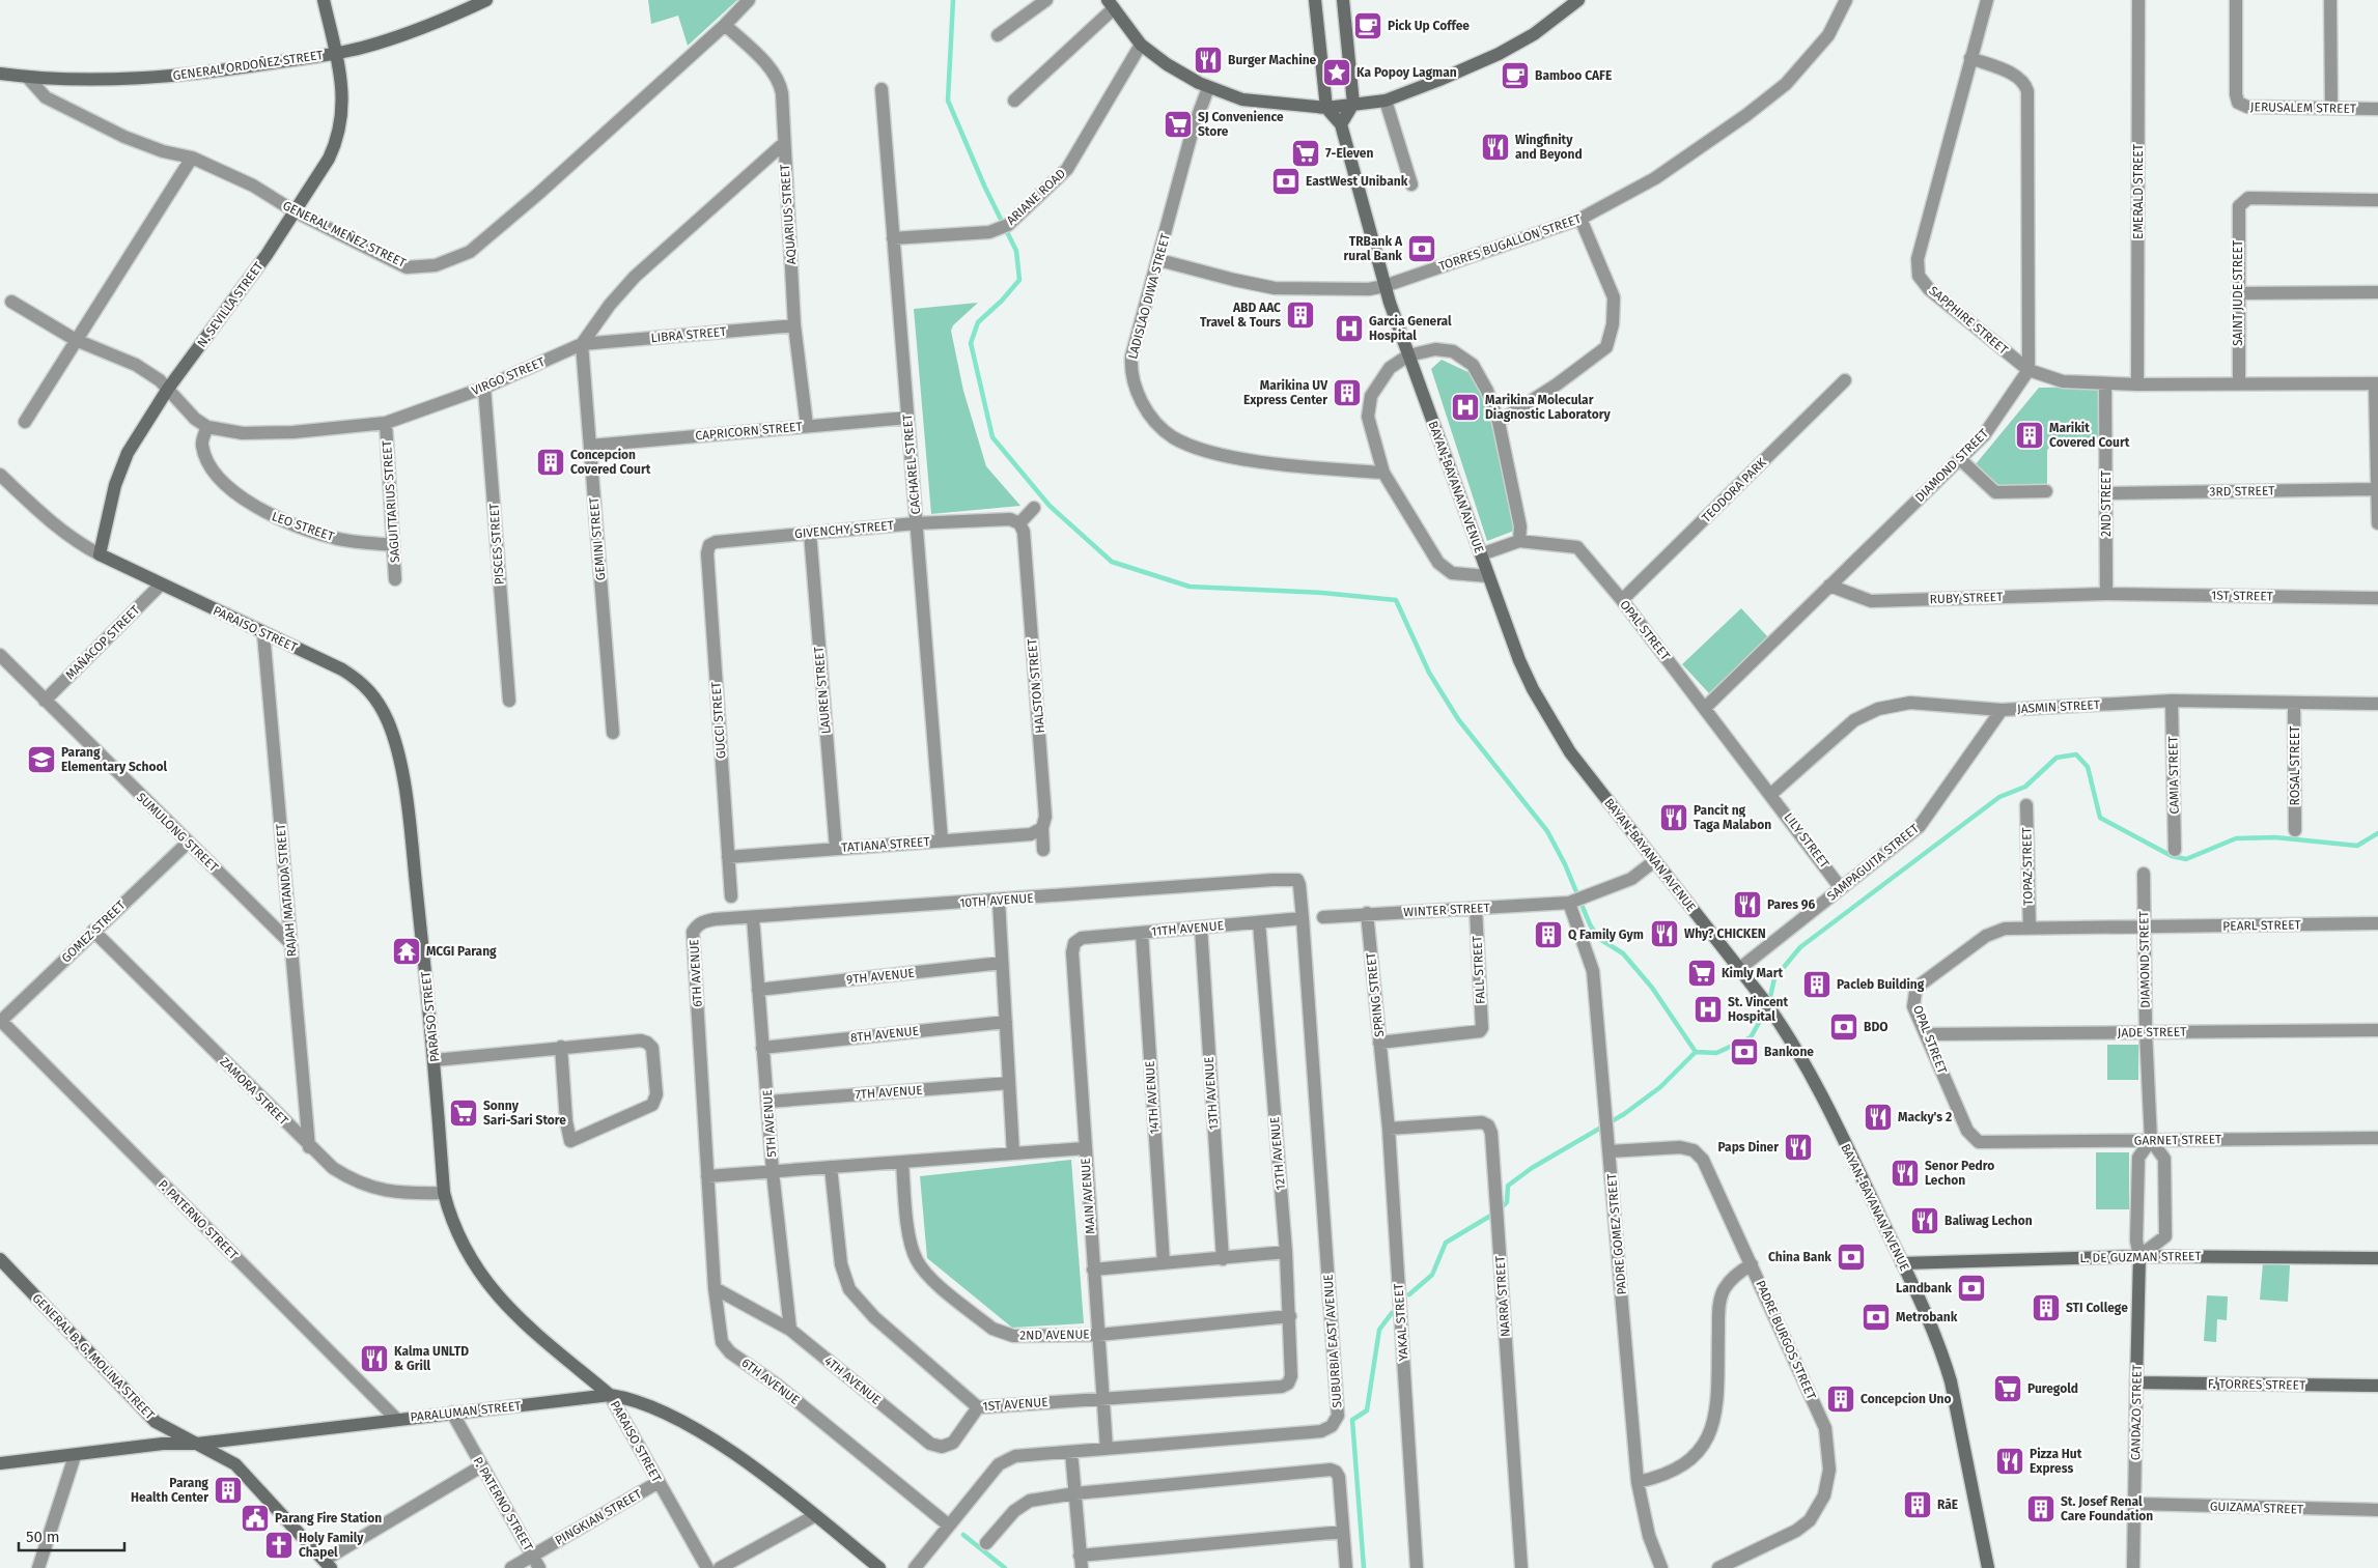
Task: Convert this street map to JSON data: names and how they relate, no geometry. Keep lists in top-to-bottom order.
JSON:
{
  "streets": {
    "street": [
      "GENERAL ORDOÑEZ STREET",
      "JERUSALEM STREET",
      "EMERALD STREET",
      "ARIANE ROAD",
      "AQUARIUS STREET",
      "GENERAL MEÑEZ STREET",
      "TORRES BUGALLON STREET",
      "SAINT JUDE STREET",
      "LADISLAO DIWA STREET",
      "N. SEVILLA STREET",
      "SAPPHIRE STREET",
      "LIBRA STREET",
      "VIRGO STREET",
      "CAPRICORN STREET",
      "CACHAREL STREET",
      "DIAMOND STREET",
      "BAYAN-BAYANAN AVENUE",
      "TEODORA PARK",
      "3RD STREET",
      "SAGUITTARIUS STREET",
      "2ND STREET",
      "LEO STREET",
      "GIVENCHY STREET",
      "GEMINI STREET",
      "PISCES STREET",
      "1ST STREET",
      "RUBY STREET",
      "PARAISO STREET",
      "OPAL STREET",
      "MAÑACOP STREET",
      "HALSTON STREET",
      "LAUREN STREET",
      "JASMIN STREET",
      "GUCCI STREET",
      "ROSAL STREET",
      "CAMIA STREET",
      "SUMULONG STREET",
      "LILY STREET",
      "TATIANA STREET",
      "SAMPAGUITA STREET",
      "TOPAZ STREET",
      "RAJAH MATANDA STREET",
      "10TH AVENUE",
      "WINTER STREET",
      "PEARL STREET",
      "11TH AVENUE",
      "GOMEZ STREET",
      "FALL STREET",
      "6TH AVENUE",
      "9TH AVENUE",
      "SPRING STREET",
      "JADE STREET",
      "8TH AVENUE",
      "ZAMORA STREET",
      "7TH AVENUE",
      "13TH AVENUE",
      "14TH AVENUE",
      "5TH AVENUE",
      "GARNET STREET",
      "12TH AVENUE",
      "MAIN AVENUE",
      "P. PATERNO STREET",
      "PADRE GOMEZ STREET",
      "L. DE GUZMAN STREET",
      "NARRA STREET",
      "YAKAL STREET",
      "2ND AVENUE",
      "PADRE BURGOS STREET",
      "SUBURBIA EAST AVENUE",
      "GENERAL B. G. MOLINA STREET",
      "4TH AVENUE",
      "F. TORRES STREET",
      "1ST AVENUE",
      "PARALUMAN STREET",
      "CANDAZO STREET",
      "GUIZAMA STREET",
      "PINGKIAN STREET"
    ]
  },
  "crossings": [
    ["GENERAL ORDOÑEZ STREET", "GENERAL MEÑEZ STREET"],
    ["GENERAL ORDOÑEZ STREET", "N. SEVILLA STREET"],
    ["EMERALD STREET", "SAPPHIRE STREET"],
    ["ARIANE ROAD", "CACHAREL STREET"],
    ["AQUARIUS STREET", "GENERAL MEÑEZ STREET"],
    ["AQUARIUS STREET", "LIBRA STREET"],
    ["AQUARIUS STREET", "CAPRICORN STREET"],
    ["GENERAL MEÑEZ STREET", "N. SEVILLA STREET"],
    ["TORRES BUGALLON STREET", "LADISLAO DIWA STREET"],
    ["TORRES BUGALLON STREET", "BAYAN-BAYANAN AVENUE"],
    ["SAINT JUDE STREET", "SAPPHIRE STREET"],
    ["N. SEVILLA STREET", "VIRGO STREET"],
    ["N. SEVILLA STREET", "PARAISO STREET"],
    ["SAPPHIRE STREET", "DIAMOND STREET"],
    ["SAPPHIRE STREET", "2ND STREET"],
    ["LIBRA STREET", "VIRGO STREET"],
    ["LIBRA STREET", "GEMINI STREET"],
    ["VIRGO STREET", "SAGUITTARIUS STREET"],
    ["VIRGO STREET", "LEO STREET"],
    ["VIRGO STREET", "GEMINI STREET"],
    ["VIRGO STREET", "PISCES STREET"],
    ["CAPRICORN STREET", "CACHAREL STREET"],
    ["CAPRICORN STREET", "GEMINI STREET"],
    ["CACHAREL STREET", "GIVENCHY STREET"],
    ["CACHAREL STREET", "TATIANA STREET"],
    ["DIAMOND STREET", "RUBY STREET"],
    ["DIAMOND STREET", "OPAL STREET"],
    ["DIAMOND STREET", "PEARL STREET"],
    ["DIAMOND STREET", "JADE STREET"],
    ["DIAMOND STREET", "GARNET STREET"],
    ["DIAMOND STREET", "L. DE GUZMAN STREET"],
    ["DIAMOND STREET", "CANDAZO STREET"],
    ["BAYAN-BAYANAN AVENUE", "OPAL STREET"],
    ["BAYAN-BAYANAN AVENUE", "SAMPAGUITA STREET"],
    ["BAYAN-BAYANAN AVENUE", "L. DE GUZMAN STREET"],
    ["TEODORA PARK", "OPAL STREET"],
    ["3RD STREET", "2ND STREET"],
    ["SAGUITTARIUS STREET", "LEO STREET"],
    ["2ND STREET", "1ST STREET"],
    ["2ND STREET", "RUBY STREET"],
    ["GIVENCHY STREET", "HALSTON STREET"],
    ["GIVENCHY STREET", "LAUREN STREET"],
    ["GIVENCHY STREET", "GUCCI STREET"],
    ["1ST STREET", "RUBY STREET"],
    ["PARAISO STREET", "MAÑACOP STREET"],
    ["PARAISO STREET", "RAJAH MATANDA STREET"],
    ["PARAISO STREET", "ZAMORA STREET"],
    ["PARAISO STREET", "PARALUMAN STREET"],
    ["PARAISO STREET", "PINGKIAN STREET"],
    ["OPAL STREET", "JASMIN STREET"],
    ["OPAL STREET", "LILY STREET"],
    ["OPAL STREET", "TOPAZ STREET"],
    ["OPAL STREET", "PEARL STREET"],
    ["OPAL STREET", "JADE STREET"],
    ["OPAL STREET", "GARNET STREET"],
    ["MAÑACOP STREET", "SUMULONG STREET"],
    ["HALSTON STREET", "TATIANA STREET"],
    ["LAUREN STREET", "TATIANA STREET"],
    ["JASMIN STREET", "ROSAL STREET"],
    ["JASMIN STREET", "CAMIA STREET"],
    ["JASMIN STREET", "LILY STREET"],
    ["JASMIN STREET", "SAMPAGUITA STREET"],
    ["GUCCI STREET", "TATIANA STREET"],
    ["SUMULONG STREET", "RAJAH MATANDA STREET"],
    ["SUMULONG STREET", "GOMEZ STREET"],
    ["LILY STREET", "SAMPAGUITA STREET"],
    ["RAJAH MATANDA STREET", "ZAMORA STREET"],
    ["10TH AVENUE", "6TH AVENUE"],
    ["10TH AVENUE", "5TH AVENUE"],
    ["10TH AVENUE", "SUBURBIA EAST AVENUE"],
    ["WINTER STREET", "FALL STREET"],
    ["WINTER STREET", "SPRING STREET"],
    ["WINTER STREET", "PADRE GOMEZ STREET"],
    ["11TH AVENUE", "13TH AVENUE"],
    ["11TH AVENUE", "14TH AVENUE"],
    ["11TH AVENUE", "12TH AVENUE"],
    ["11TH AVENUE", "MAIN AVENUE"],
    ["11TH AVENUE", "SUBURBIA EAST AVENUE"],
    ["GOMEZ STREET", "ZAMORA STREET"],
    ["GOMEZ STREET", "P. PATERNO STREET"],
    ["FALL STREET", "SPRING STREET"],
    ["6TH AVENUE", "SUBURBIA EAST AVENUE"],
    ["6TH AVENUE", "4TH AVENUE"],
    ["9TH AVENUE", "5TH AVENUE"],
    ["SPRING STREET", "YAKAL STREET"],
    ["8TH AVENUE", "5TH AVENUE"],
    ["7TH AVENUE", "5TH AVENUE"],
    ["5TH AVENUE", "4TH AVENUE"],
    ["12TH AVENUE", "2ND AVENUE"],
    ["12TH AVENUE", "1ST AVENUE"],
    ["MAIN AVENUE", "2ND AVENUE"],
    ["MAIN AVENUE", "SUBURBIA EAST AVENUE"],
    ["MAIN AVENUE", "1ST AVENUE"],
    ["P. PATERNO STREET", "PARALUMAN STREET"],
    ["P. PATERNO STREET", "PINGKIAN STREET"],
    ["PADRE GOMEZ STREET", "PADRE BURGOS STREET"],
    ["L. DE GUZMAN STREET", "CANDAZO STREET"],
    ["NARRA STREET", "YAKAL STREET"],
    ["GENERAL B. G. MOLINA STREET", "PARALUMAN STREET"],
    ["4TH AVENUE", "1ST AVENUE"],
    ["F. TORRES STREET", "CANDAZO STREET"],
    ["CANDAZO STREET", "GUIZAMA STREET"]
  ],
  "places": {
    "cafe": ["Pick Up Coffee", "Bamboo CAFE"],
    "restaurant": [
      "Burger Machine",
      "Wingfinity and Beyond",
      "Pancit ng Taga Malabon",
      "Pares 96",
      "Why? CHICKEN",
      "Macky's 2",
      "Paps Diner",
      "Senor Pedro Lechon",
      "Baliwag Lechon",
      "Kalma UNLTD & Grill",
      "Pizza Hut Express"
    ],
    "place": ["Ka Popoy Lagman"],
    "supermarket": [
      "SJ Convenience Store",
      "7-Eleven",
      "Kimly Mart",
      "Sonny Sari-Sari Store",
      "Puregold"
    ],
    "bank": [
      "EastWest Unibank",
      "TRBank A rural Bank",
      "BDO",
      "Bankone",
      "China Bank",
      "Landbank",
      "Metrobank"
    ],
    "building": [
      "ABD AAC Travel & Tours",
      "Marikina UV Express Center",
      "Marikit Covered Court",
      "Concepcion Covered Court",
      "Q Family Gym",
      "Pacleb Building",
      "STI College",
      "Concepcion Uno",
      "Parang Health Center",
      "RāE",
      "St. Josef Renal Care Foundation"
    ],
    "hospital": ["Garcia General Hospital", "Marikina Molecular Diagnostic Laboratory", "St. Vincent Hospital"],
    "school or university": ["Parang Elementary School"],
    "temple": ["MCGI Parang"],
    "public building": ["Parang Fire Station"],
    "church": ["Holy Family Chapel"]
  },
  "scale_bar": "50 m"
}
